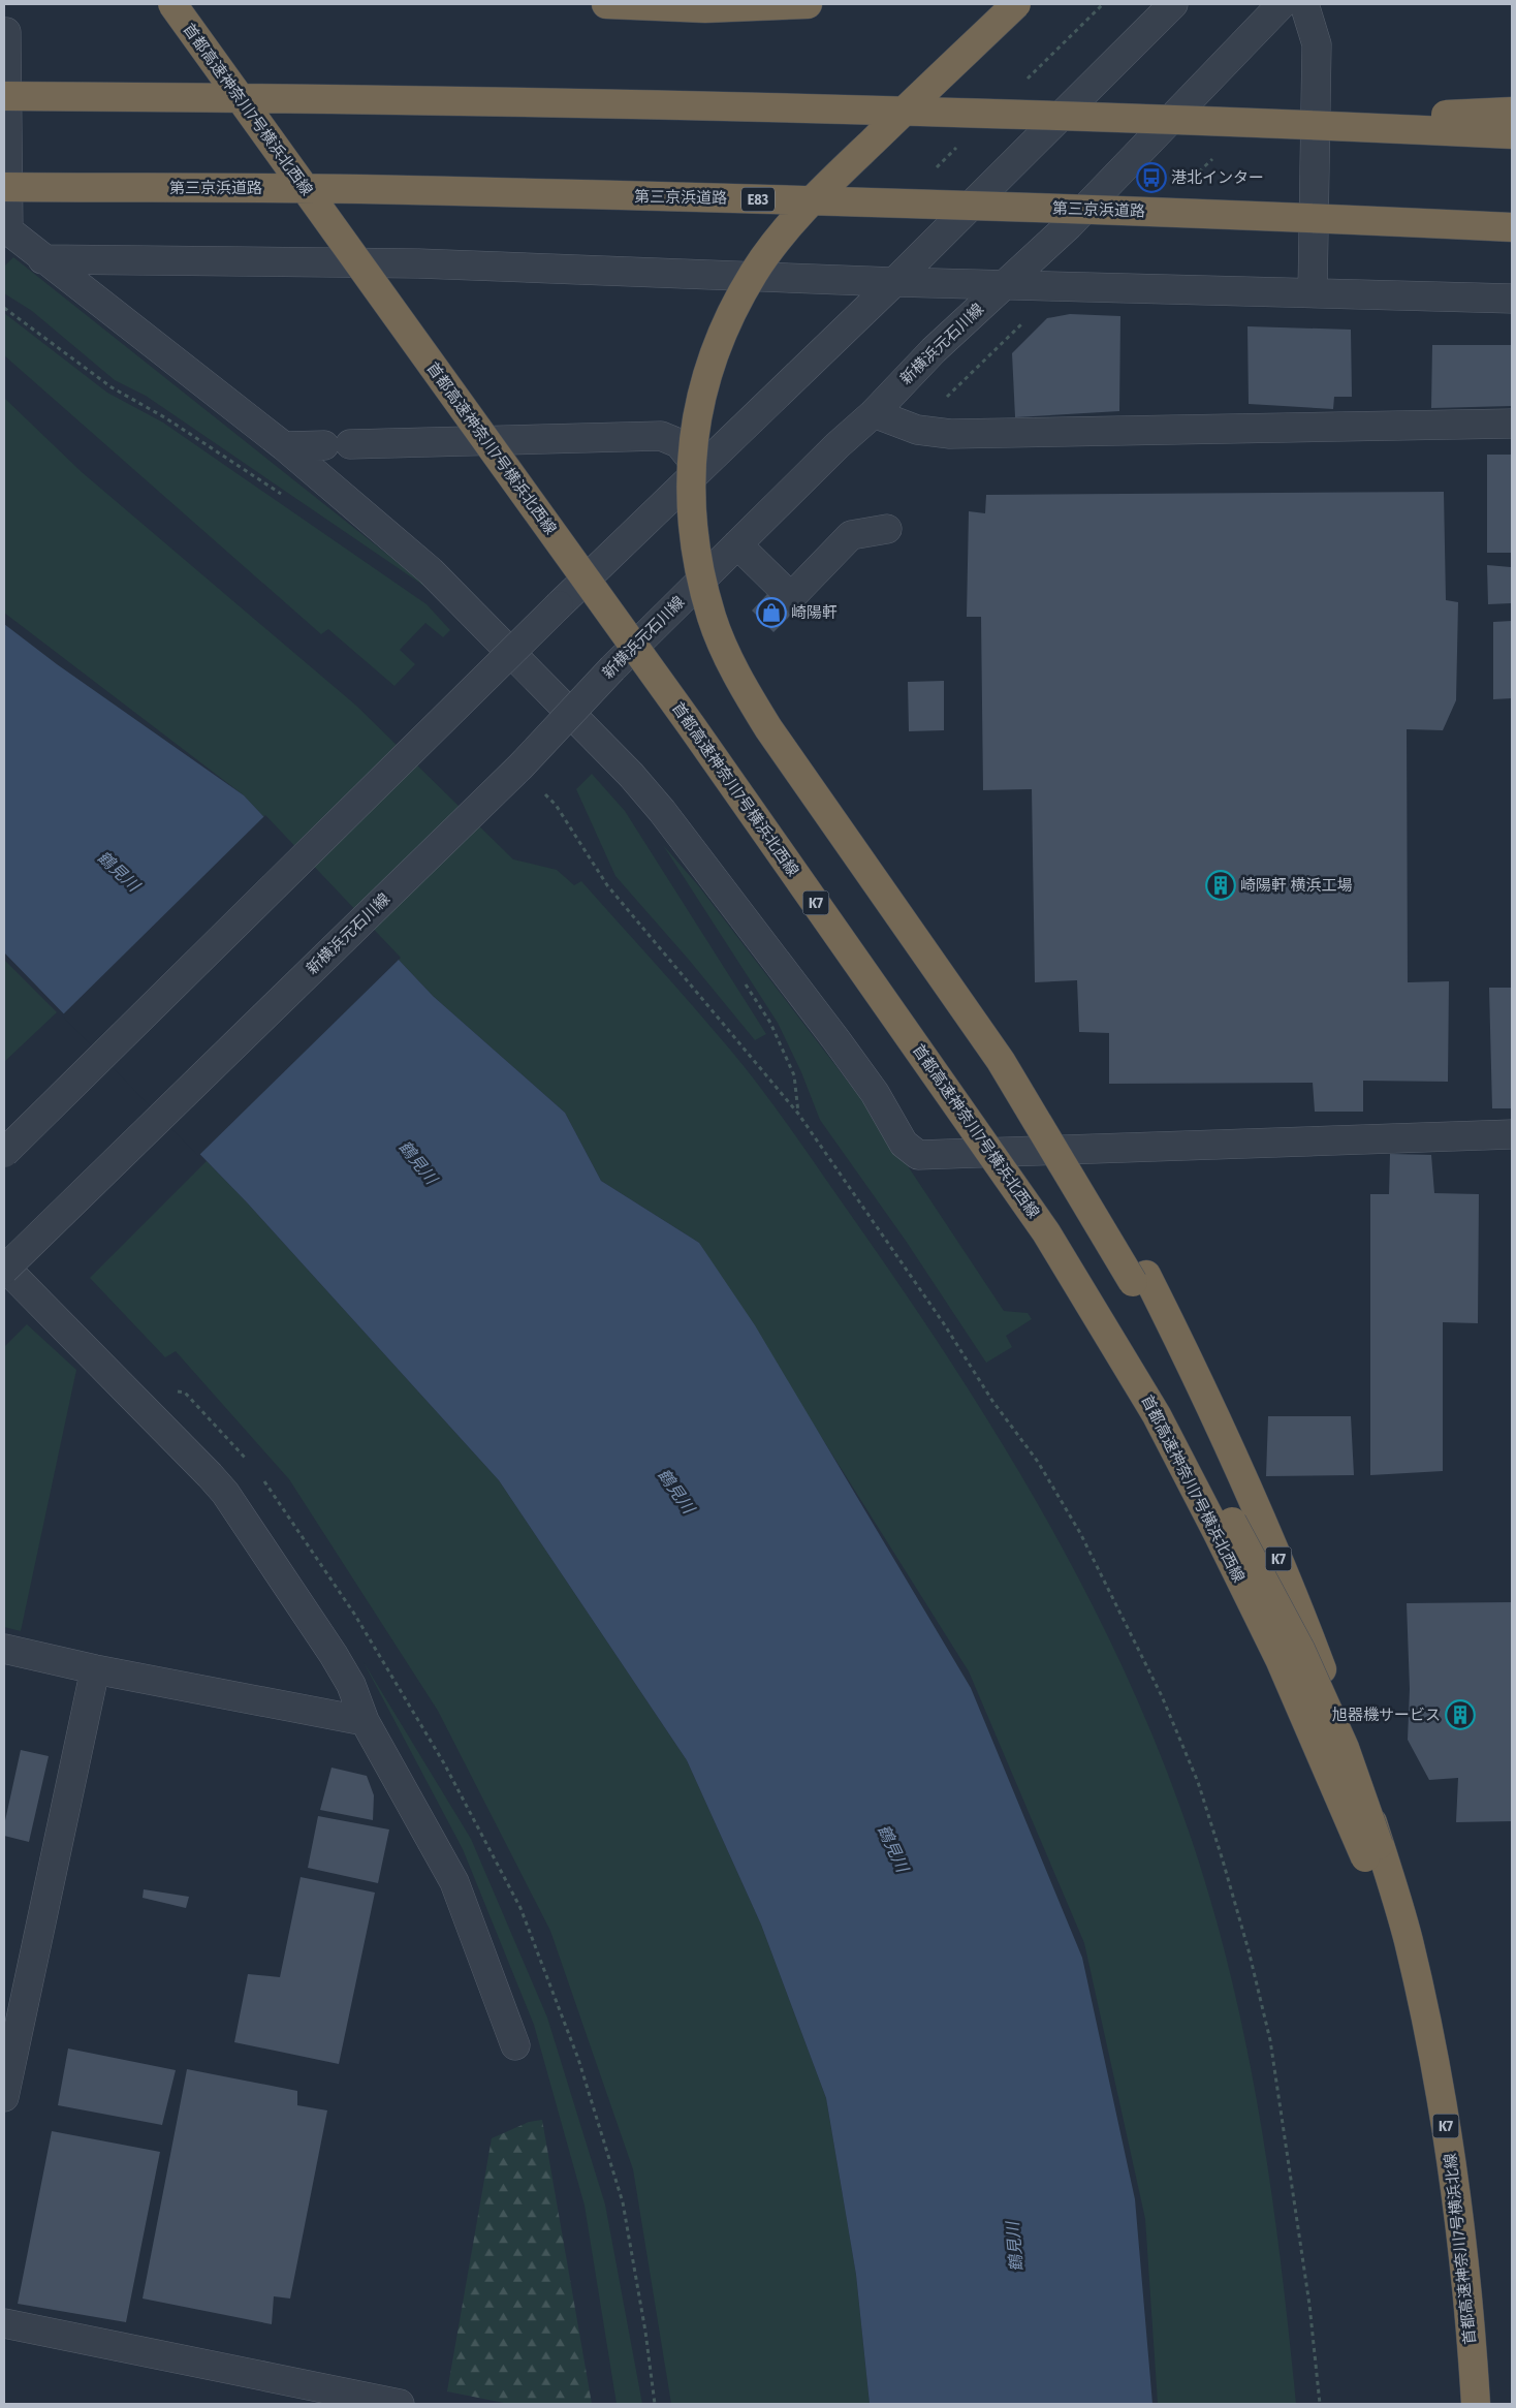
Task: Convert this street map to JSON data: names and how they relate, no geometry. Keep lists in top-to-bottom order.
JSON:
{
  "streets": {
    "highway": [
      "首都高速神奈川7号横浜北西線",
      "第三京浜道路",
      "E83",
      "K7",
      "首都高速神奈川7号横浜北線"
    ],
    "street": ["新横浜元石川線"]
  },
  "crossings": [
    ["首都高速神奈川7号横浜北西線", "K7"],
    ["首都高速神奈川7号横浜北西線", "首都高速神奈川7号横浜北線"],
    ["K7", "首都高速神奈川7号横浜北線"]
  ],
  "water": ["鶴見川"],
  "places": {
    "bus stop": ["港北インター"],
    "shop": ["崎陽軒"],
    "building": ["崎陽軒 横浜工場", "旭器機サービス"]
  }
}
